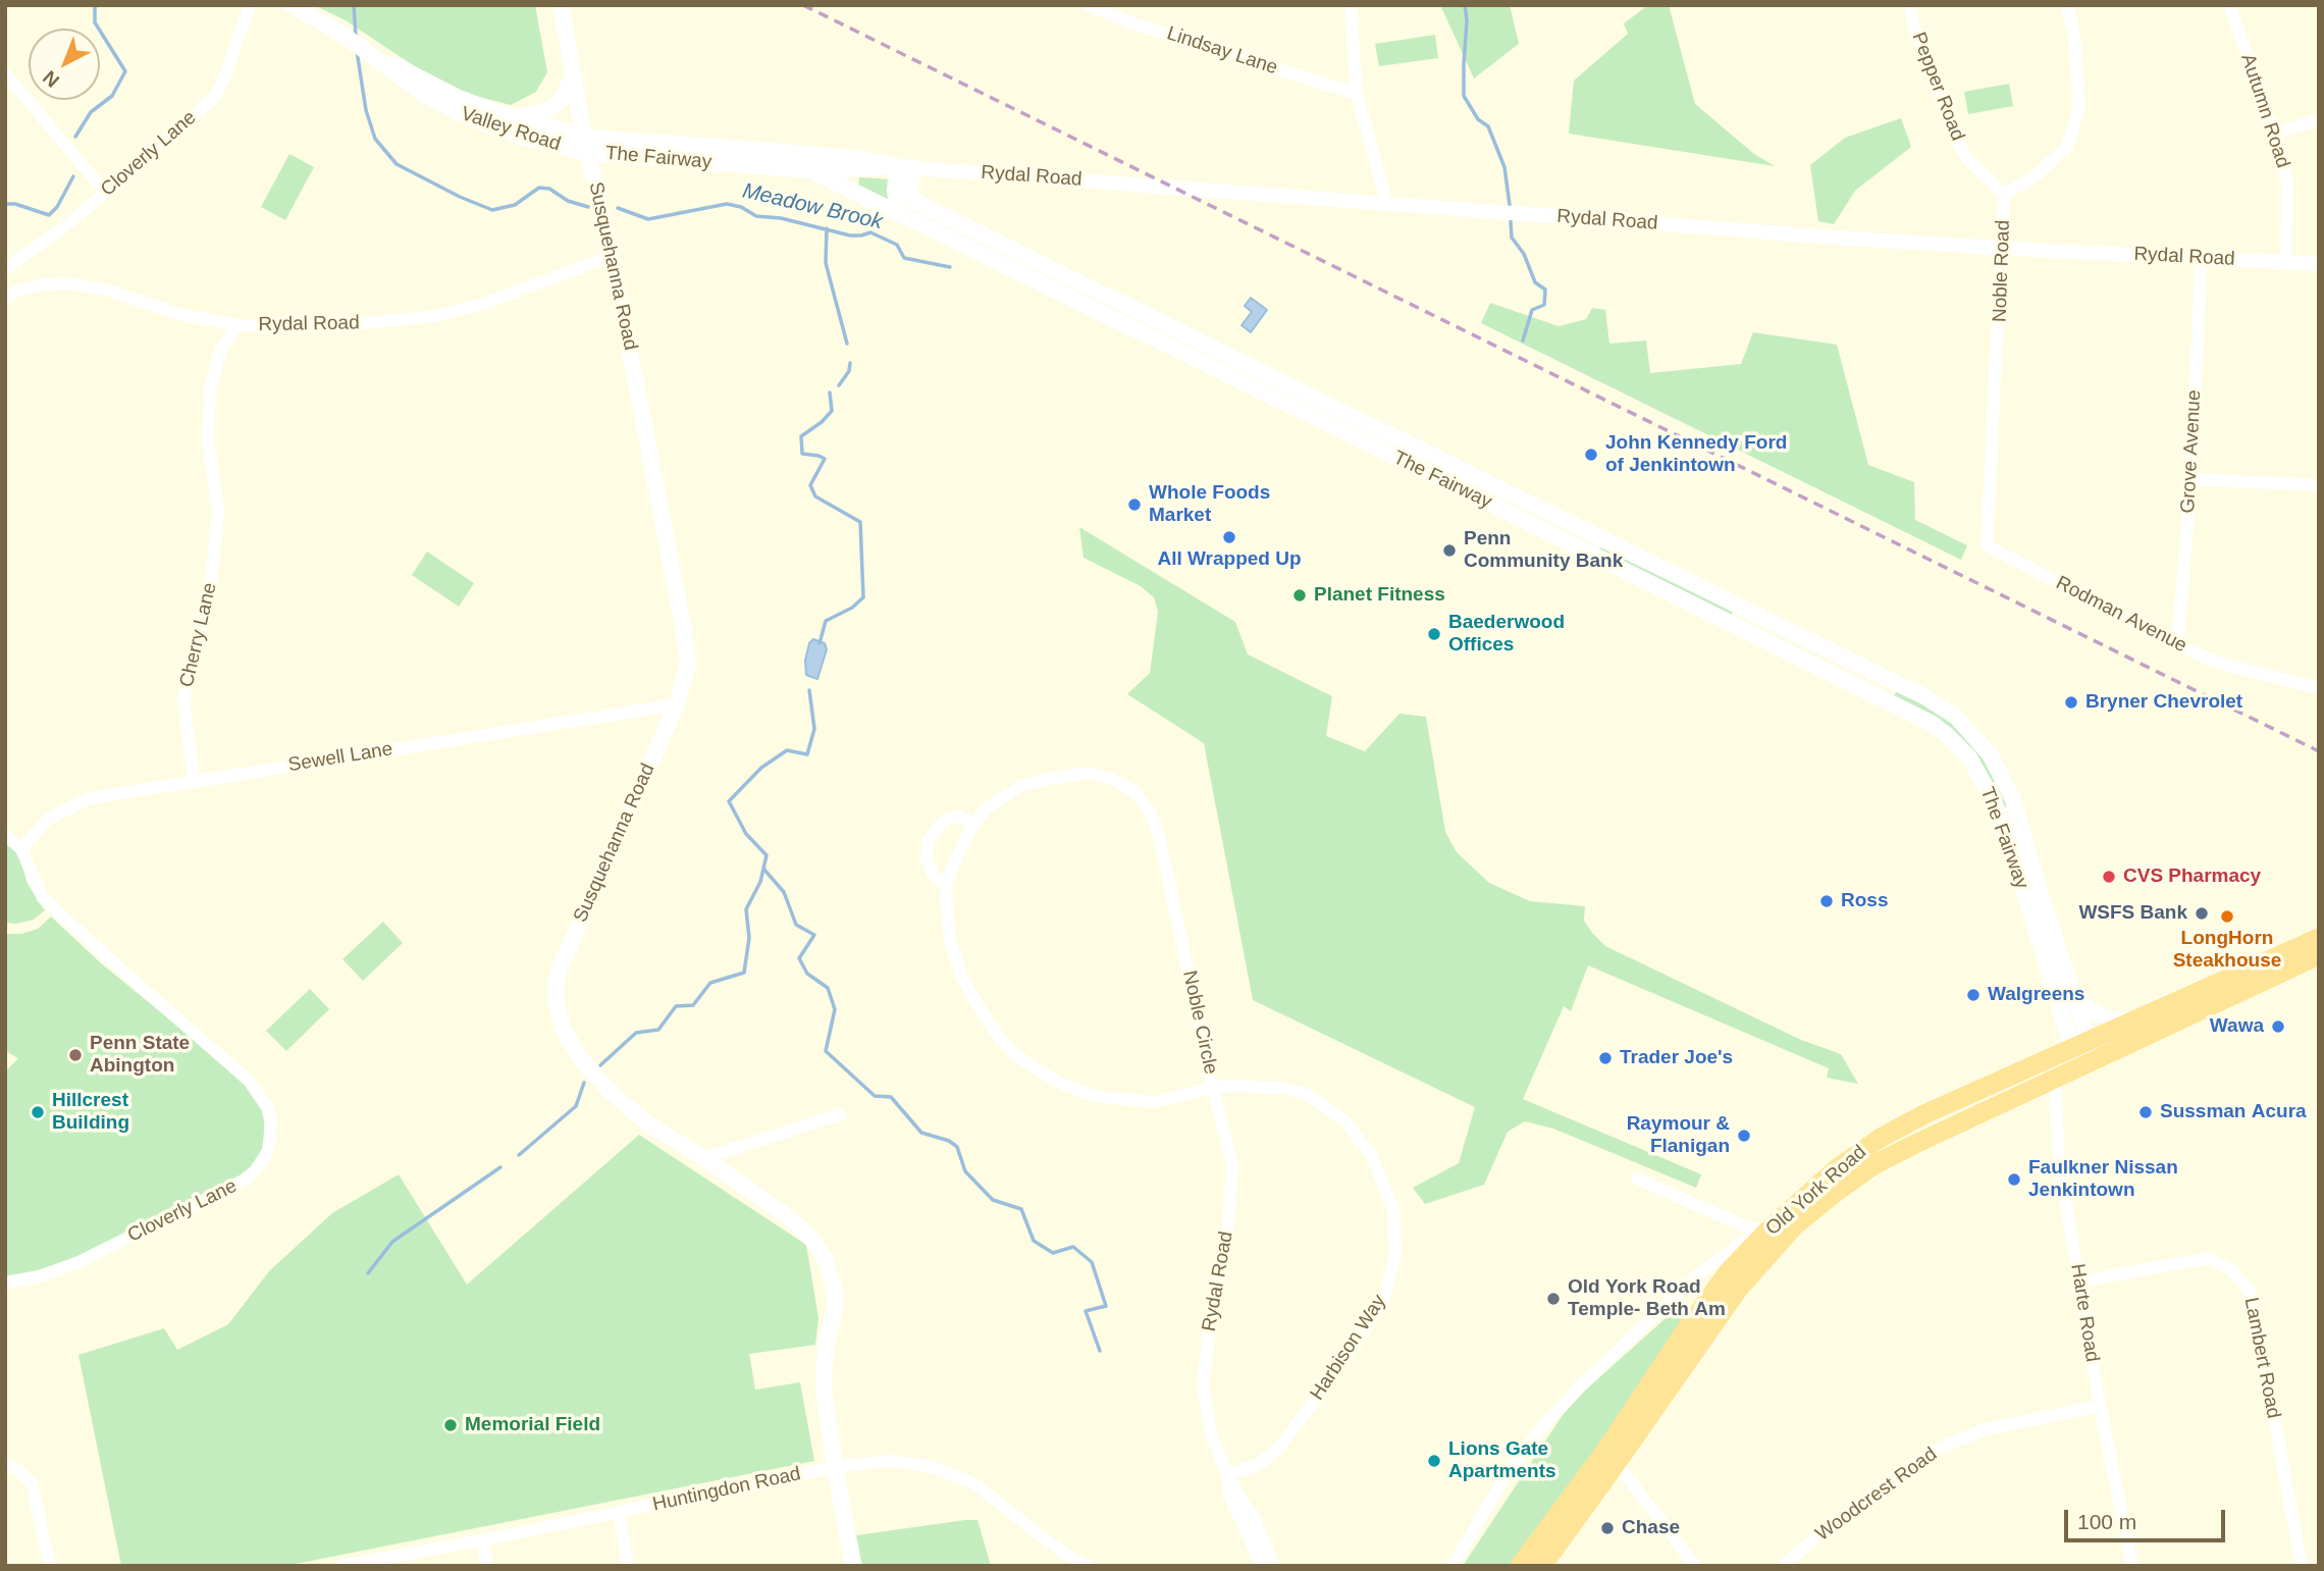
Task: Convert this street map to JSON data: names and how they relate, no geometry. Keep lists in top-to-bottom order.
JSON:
{
  "streets": {
    "highway": ["Old York Road"],
    "main road": [
      "Valley Road",
      "The Fairway",
      "Rydal Road",
      "Susquehanna Road"
    ],
    "street": [
      "Lindsay Lane",
      "Pepper Road",
      "Autumn Road",
      "Cloverly Lane",
      "Noble Road",
      "Grove Avenue",
      "Rodman Avenue",
      "Cherry Lane",
      "Sewell Lane",
      "Noble Circle",
      "Harte Road",
      "Harbison Way",
      "Lambert Road",
      "Huntingdon Road",
      "Woodcrest Road"
    ]
  },
  "crossings": [
    ["Pepper Road", "Noble Road"],
    ["Autumn Road", "Rydal Road"],
    ["Valley Road", "The Fairway"],
    ["Valley Road", "Rydal Road"],
    ["Valley Road", "Susquehanna Road"],
    ["Cloverly Lane", "Sewell Lane"],
    ["The Fairway", "Rydal Road"],
    ["The Fairway", "Susquehanna Road"],
    ["The Fairway", "Old York Road"],
    ["Rydal Road", "Susquehanna Road"],
    ["Rydal Road", "Noble Road"],
    ["Rydal Road", "Grove Avenue"],
    ["Rydal Road", "Cherry Lane"],
    ["Rydal Road", "Noble Circle"],
    ["Rydal Road", "Harbison Way"],
    ["Susquehanna Road", "Sewell Lane"],
    ["Susquehanna Road", "Huntingdon Road"],
    ["Noble Road", "Rodman Avenue"],
    ["Grove Avenue", "Rodman Avenue"],
    ["Cherry Lane", "Sewell Lane"],
    ["Noble Circle", "Harbison Way"],
    ["Old York Road", "Harte Road"],
    ["Harte Road", "Lambert Road"],
    ["Harte Road", "Woodcrest Road"]
  ],
  "water": ["Meadow Brook"],
  "places": [
    "John Kennedy Ford of Jenkintown",
    "Whole Foods Market",
    "All Wrapped Up",
    "Penn Community Bank",
    "Planet Fitness",
    "Baederwood Offices",
    "Bryner Chevrolet",
    "CVS Pharmacy",
    "Ross",
    "WSFS Bank",
    "LongHorn Steakhouse",
    "Walgreens",
    "Wawa",
    "Penn State Abington",
    "Trader Joe's",
    "Hillcrest Building",
    "Sussman Acura",
    "Raymour & Flanigan",
    "Faulkner Nissan Jenkintown",
    "Old York Road Temple- Beth Am",
    "Memorial Field",
    "Lions Gate Apartments",
    "Chase"
  ],
  "scale_bar": "100 m",
  "north": "bottom left"
}
